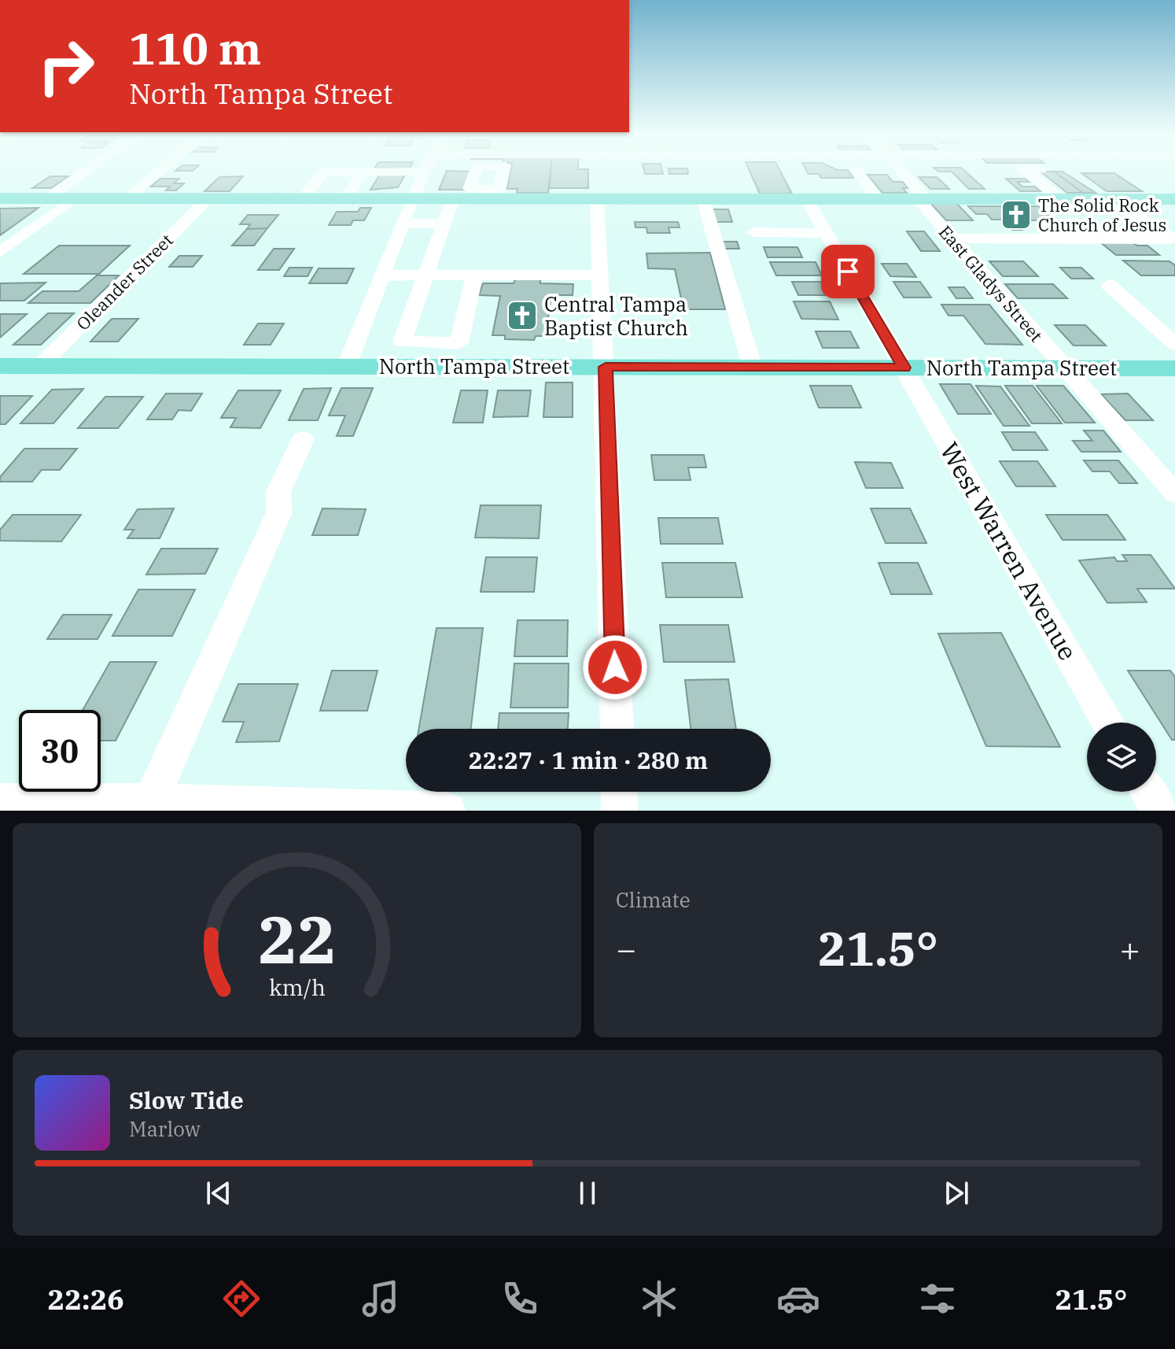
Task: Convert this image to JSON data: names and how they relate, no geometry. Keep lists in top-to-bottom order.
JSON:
{
  "streets": {
    "main road": ["North Tampa Street"],
    "street": ["Oleander Street", "East Gladys Street", "West Warren Avenue"]
  },
  "crossings": [
    ["Oleander Street", "North Tampa Street"],
    ["East Gladys Street", "North Tampa Street"],
    ["North Tampa Street", "West Warren Avenue"]
  ],
  "places": {
    "church": ["The Solid Rock Church of Jesus", "Central Tampa Baptist Church"]
  },
  "page": {
    "turn": ["110 m", "North Tampa Street"],
    "limit": "30",
    "trip": "22:27 · 1 min · 280 m",
    "tile": "Climate",
    "heat": ["−", "21.5°", "+"],
    "song": ["Slow Tide", "Marlow"],
    "tabs": ["22:26", "21.5°"],
    "gauge": ["22", "km/h"]
  }
}
